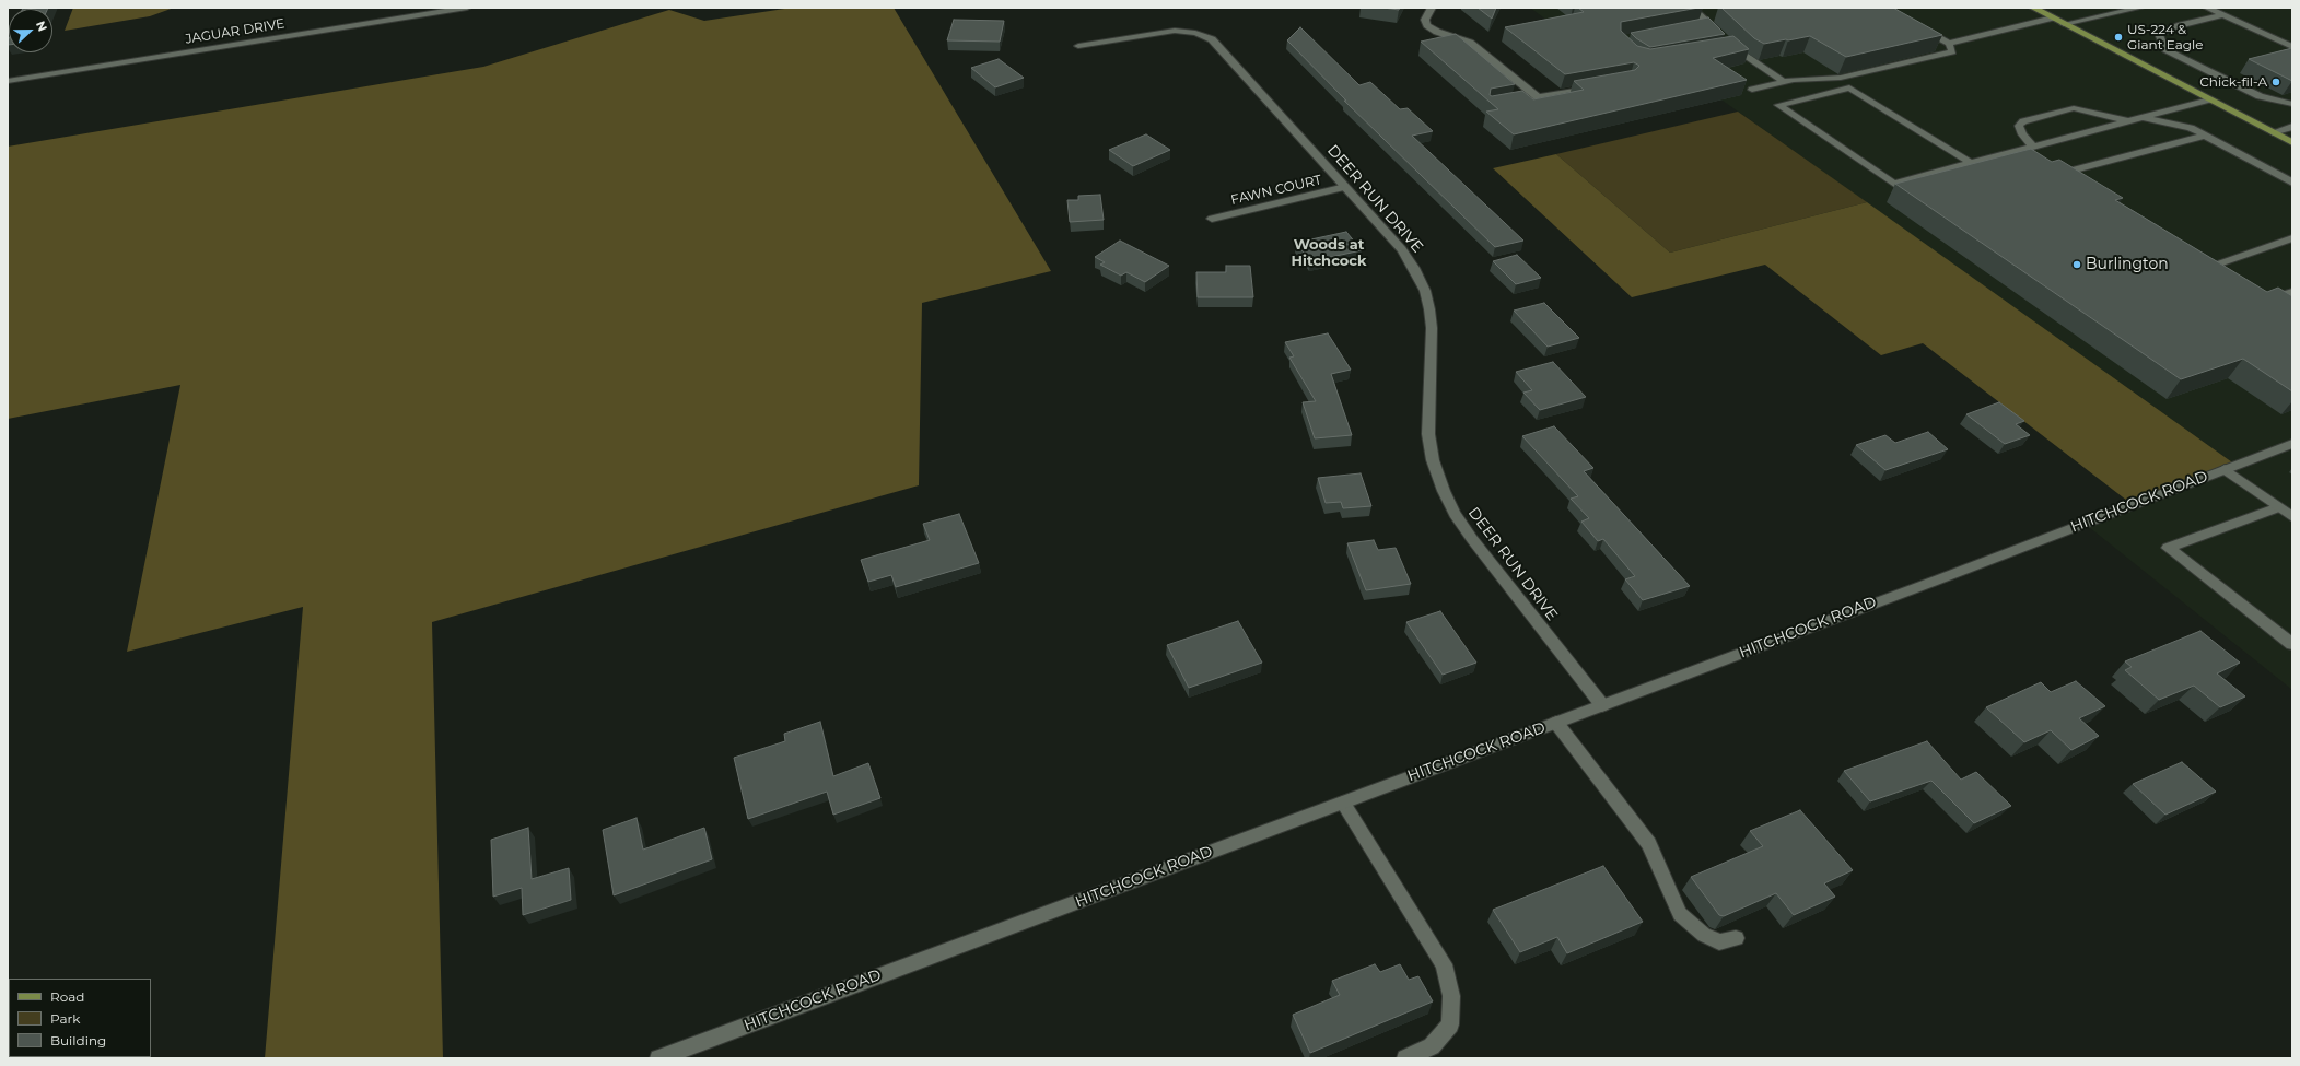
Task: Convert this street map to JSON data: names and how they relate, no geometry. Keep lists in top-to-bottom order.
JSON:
{
  "streets": {
    "street": [
      "JAGUAR DRIVE",
      "FAWN COURT",
      "DEER RUN DRIVE",
      "HITCHCOCK ROAD"
    ]
  },
  "crossings": [
    ["FAWN COURT", "DEER RUN DRIVE"],
    ["DEER RUN DRIVE", "HITCHCOCK ROAD"]
  ],
  "districts": ["Woods at Hitchcock"],
  "places": ["US-224 & Giant Eagle", "Chick-fil-A", "Burlington"],
  "legend": ["Road", "Park", "Building"],
  "north": "right"
}
